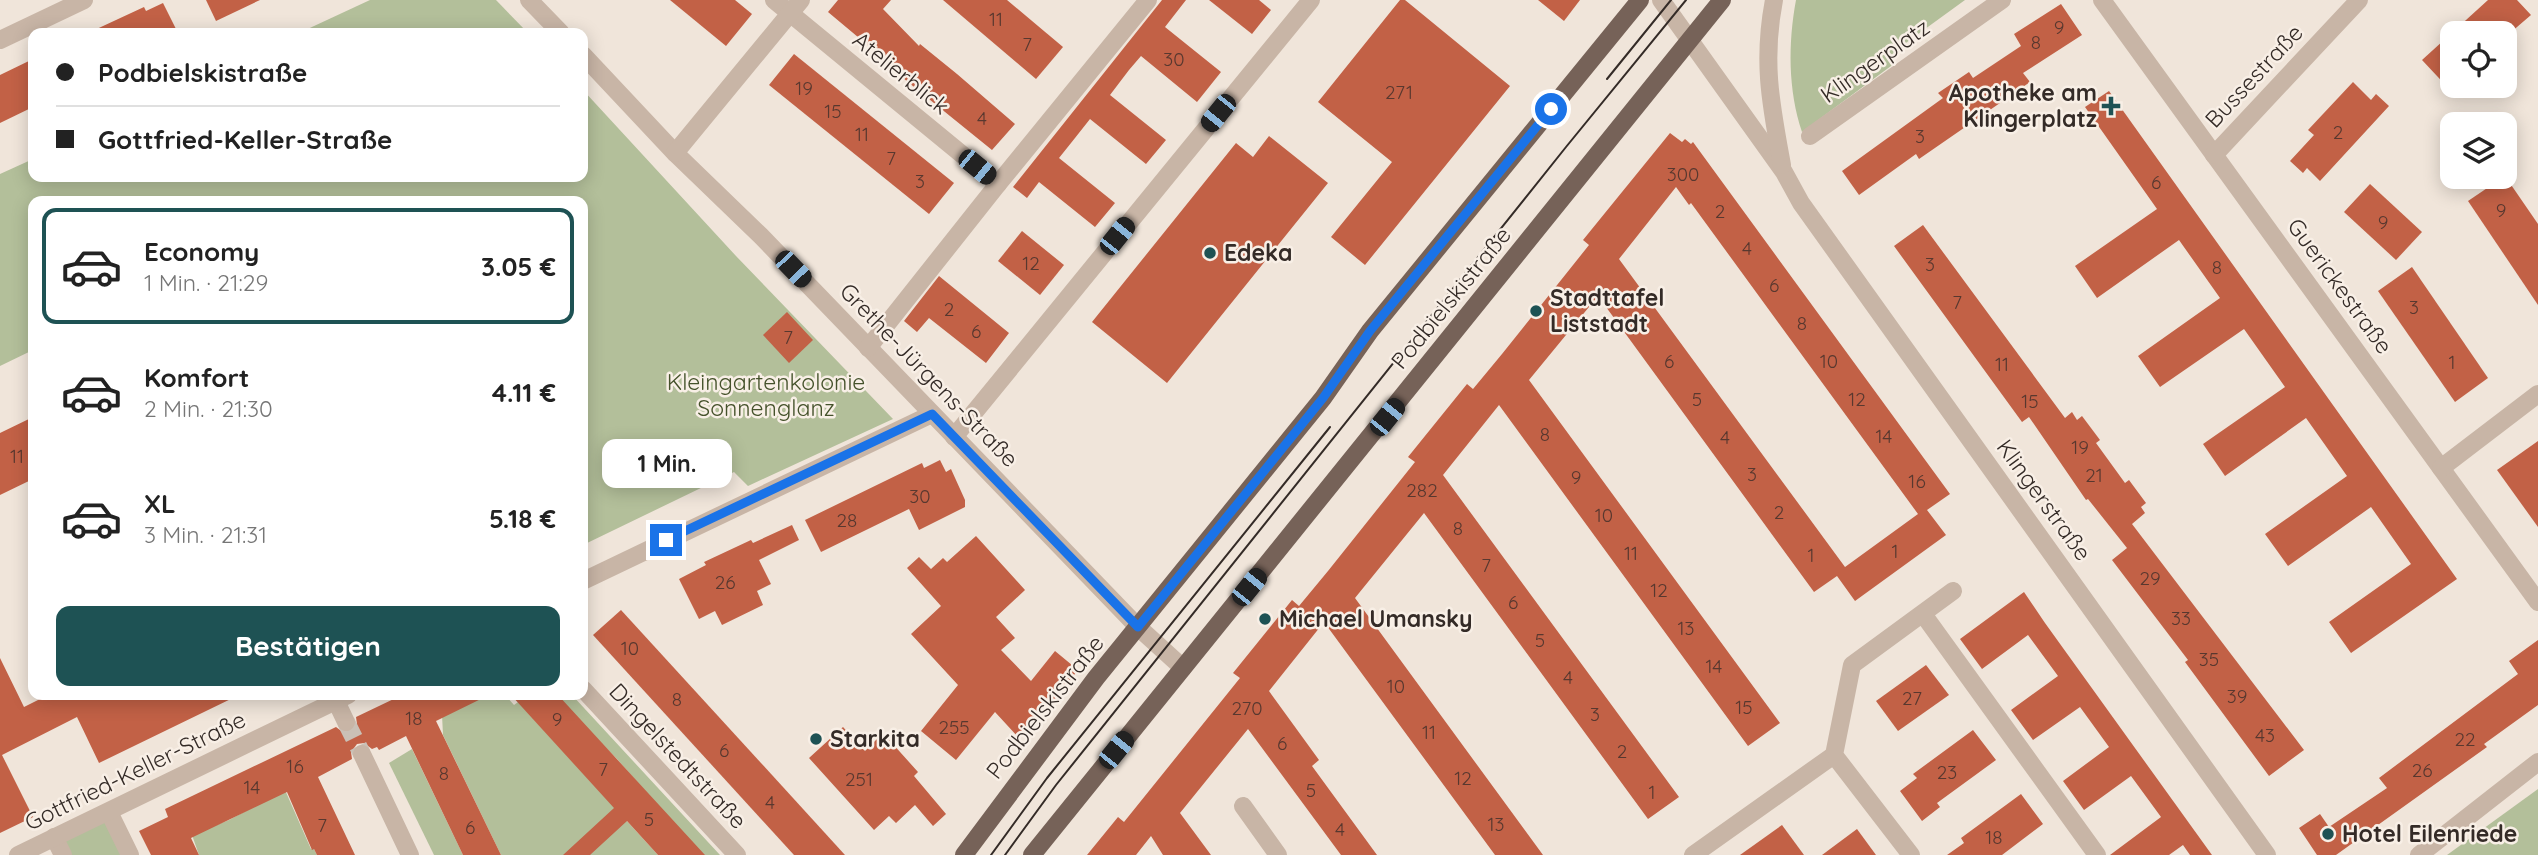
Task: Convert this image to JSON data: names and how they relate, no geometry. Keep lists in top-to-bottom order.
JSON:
{
  "streets": {
    "main road": ["Podbielskistraße"],
    "street": [
      "Klingerplatz",
      "Atelierblick",
      "Bussestraße",
      "Guerickestraße",
      "Grethe-Jürgens-Straße",
      "Klingerstraße",
      "Dingelstedtstraße",
      "Gottfried-Keller-Straße"
    ]
  },
  "crossings": [
    ["Bussestraße", "Guerickestraße"],
    ["Podbielskistraße", "Grethe-Jürgens-Straße"],
    ["Podbielskistraße", "Klingerstraße"]
  ],
  "parks": ["Kleingartenkolonie Sonnenglanz"],
  "places": {
    "health": ["Apotheke am Klingerplatz"],
    "other": [
      "Edeka",
      "Stadttafel Liststadt",
      "Michael Umansky",
      "Starkita",
      "Hotel Eilenriede"
    ]
  },
  "house_numbers": [
    "11",
    "9",
    "8",
    "7",
    "30",
    "19",
    "271",
    "15",
    "4",
    "2",
    "11",
    "3",
    "7",
    "300",
    "3",
    "6",
    "9",
    "2",
    "9",
    "4",
    "12",
    "3",
    "8",
    "6",
    "7",
    "3",
    "2",
    "8",
    "6",
    "7",
    "6",
    "10",
    "1",
    "11",
    "5",
    "12",
    "15",
    "8",
    "14",
    "4",
    "19",
    "11",
    "3",
    "21",
    "9",
    "16",
    "282",
    "30",
    "2",
    "10",
    "28",
    "8",
    "1",
    "11",
    "1",
    "7",
    "29",
    "26",
    "12",
    "6",
    "33",
    "13",
    "5",
    "10",
    "35",
    "14",
    "4",
    "10",
    "39",
    "27",
    "8",
    "15",
    "270",
    "3",
    "18",
    "9",
    "255",
    "11",
    "43",
    "22",
    "6",
    "6",
    "2",
    "16",
    "7",
    "26",
    "23",
    "8",
    "12",
    "251",
    "14",
    "5",
    "1",
    "4",
    "5",
    "13",
    "7",
    "6",
    "4",
    "18"
  ],
  "page": {
    "banner": ["Podbielskistraße", "Gottfried-Keller-Straße"],
    "list": [
      {
        "name": "Economy",
        "note": "1 Min. · 21:29",
        "value": "3.05 €"
      },
      {
        "name": "Komfort",
        "note": "2 Min. · 21:30",
        "value": "4.11 €"
      },
      {
        "name": "XL",
        "note": "3 Min. · 21:31",
        "value": "5.18 €"
      }
    ],
    "bubble": "1 Min.",
    "buttons": "Bestätigen"
  }
}
